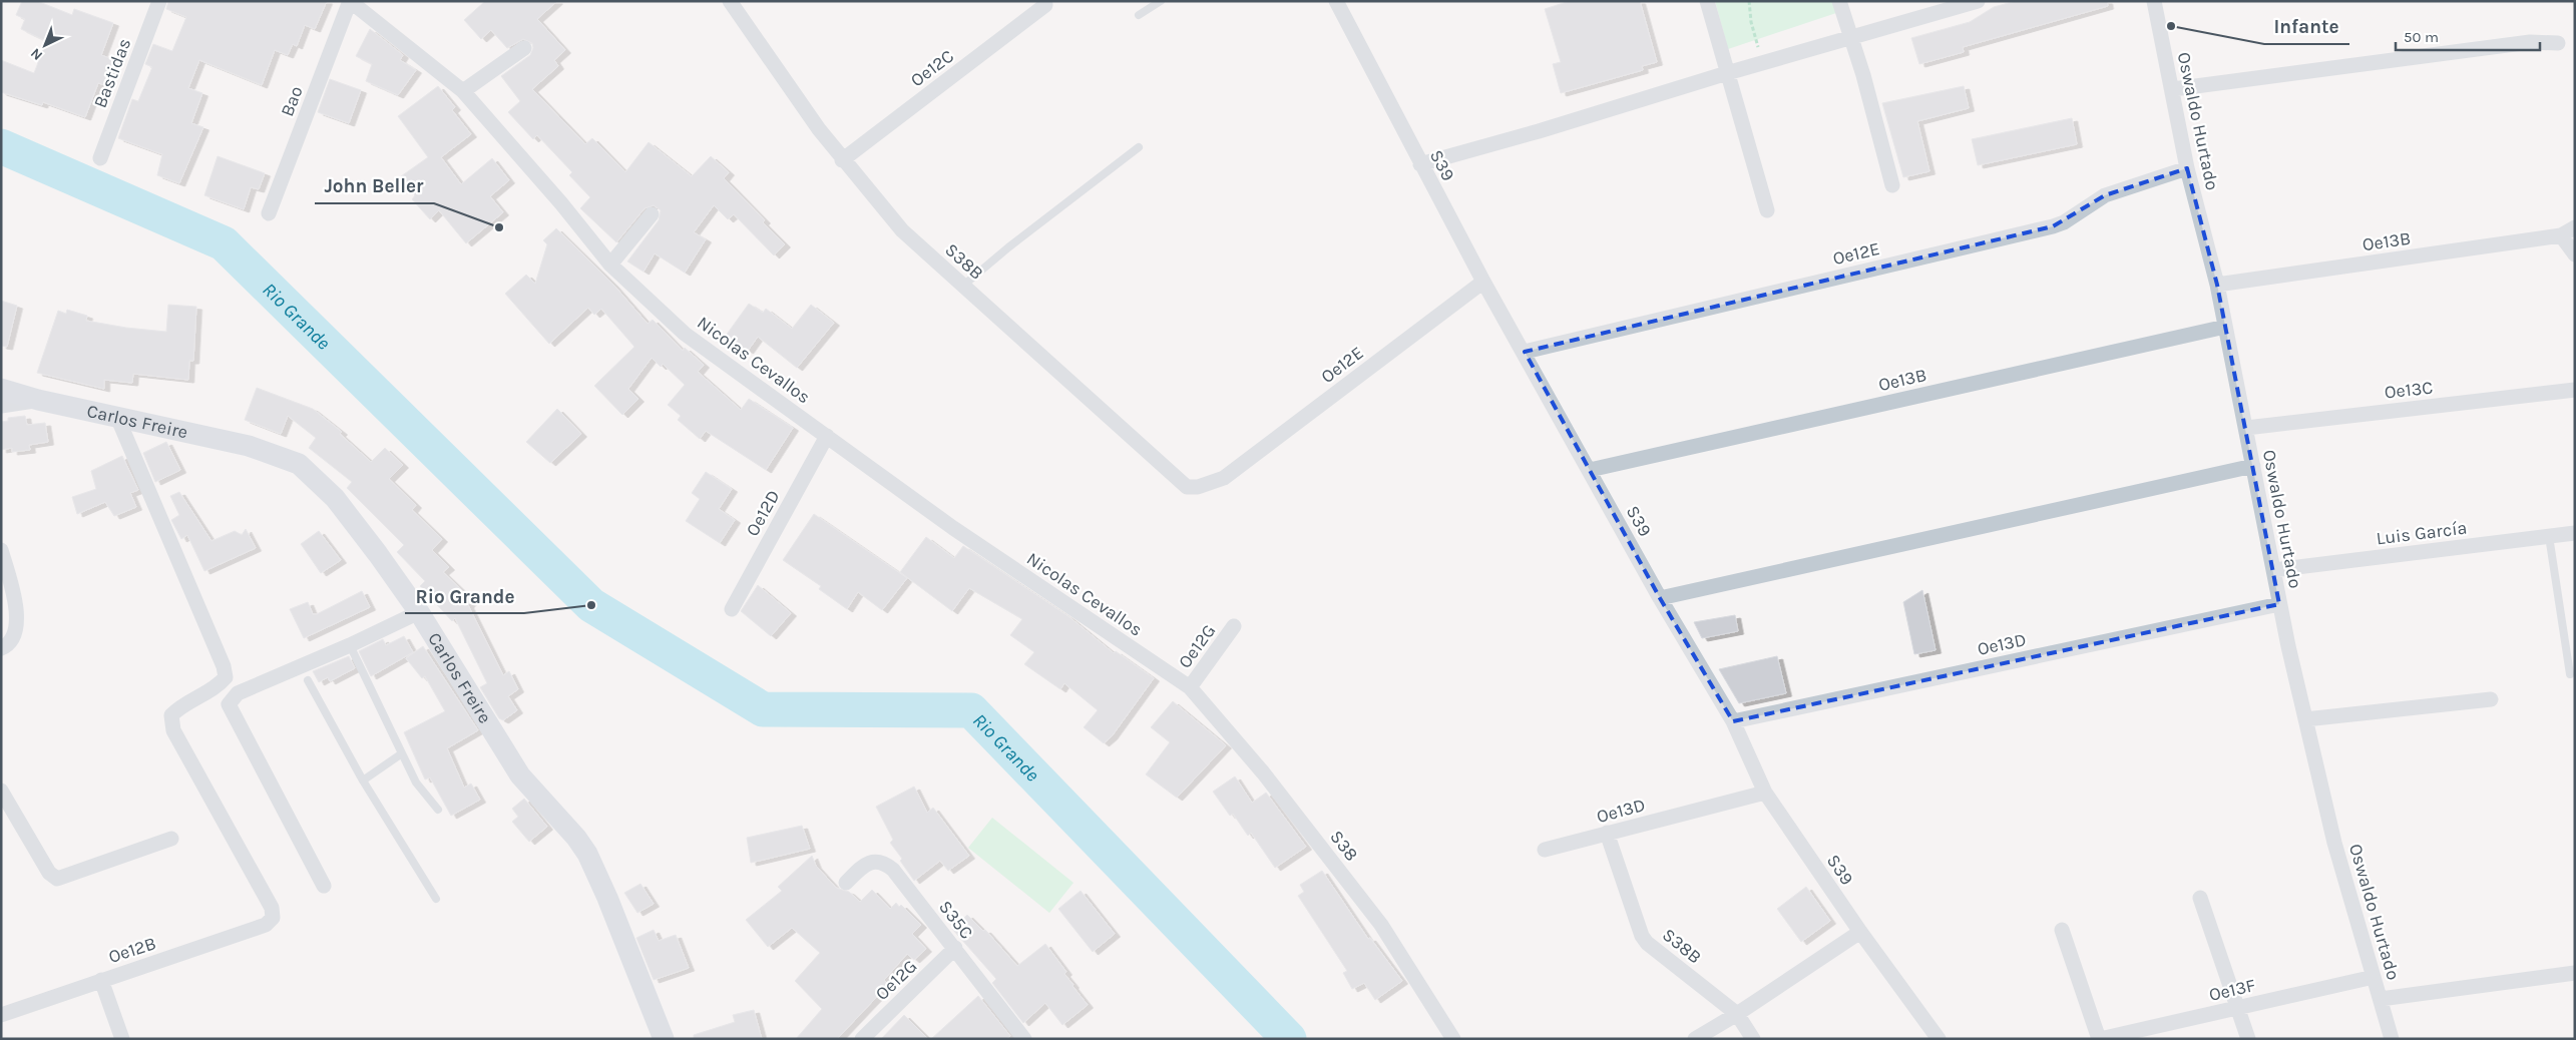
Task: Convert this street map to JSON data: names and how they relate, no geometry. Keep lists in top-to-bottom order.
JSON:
{
  "streets": {
    "street": [
      "Oe12C",
      "Bastidas",
      "Bao",
      "Oswaldo Hurtado",
      "S39",
      "Oe13B",
      "Oe12E",
      "S38B",
      "Nicolas Cevallos",
      "Oe13C",
      "Carlos Freire",
      "Oe12D",
      "Luis García",
      "Oe13D",
      "Oe12G",
      "S38",
      "S35C",
      "Oe12B",
      "Oe13F"
    ]
  },
  "crossings": [
    ["Oe12C", "S38B"],
    ["Bao", "Nicolas Cevallos"],
    ["Oswaldo Hurtado", "Oe13B"],
    ["Oswaldo Hurtado", "Oe12E"],
    ["Oswaldo Hurtado", "Oe13C"],
    ["Oswaldo Hurtado", "Luis García"],
    ["Oswaldo Hurtado", "Oe13D"],
    ["Oswaldo Hurtado", "Oe13F"],
    ["S39", "Oe13B"],
    ["S39", "Oe12E"],
    ["S39", "Oe13D"],
    ["Oe12E", "S38B"],
    ["S38B", "Oe13D"],
    ["Nicolas Cevallos", "Oe12D"],
    ["Nicolas Cevallos", "Oe12G"],
    ["Nicolas Cevallos", "S38"],
    ["Carlos Freire", "Oe12B"],
    ["Oe12G", "S38"],
    ["Oe12G", "S35C"]
  ],
  "water": ["Rio Grande"],
  "places": ["Infante", "John Beller", "Rio Grande"],
  "scale_bar": "50 m",
  "north": "bottom left"
}
